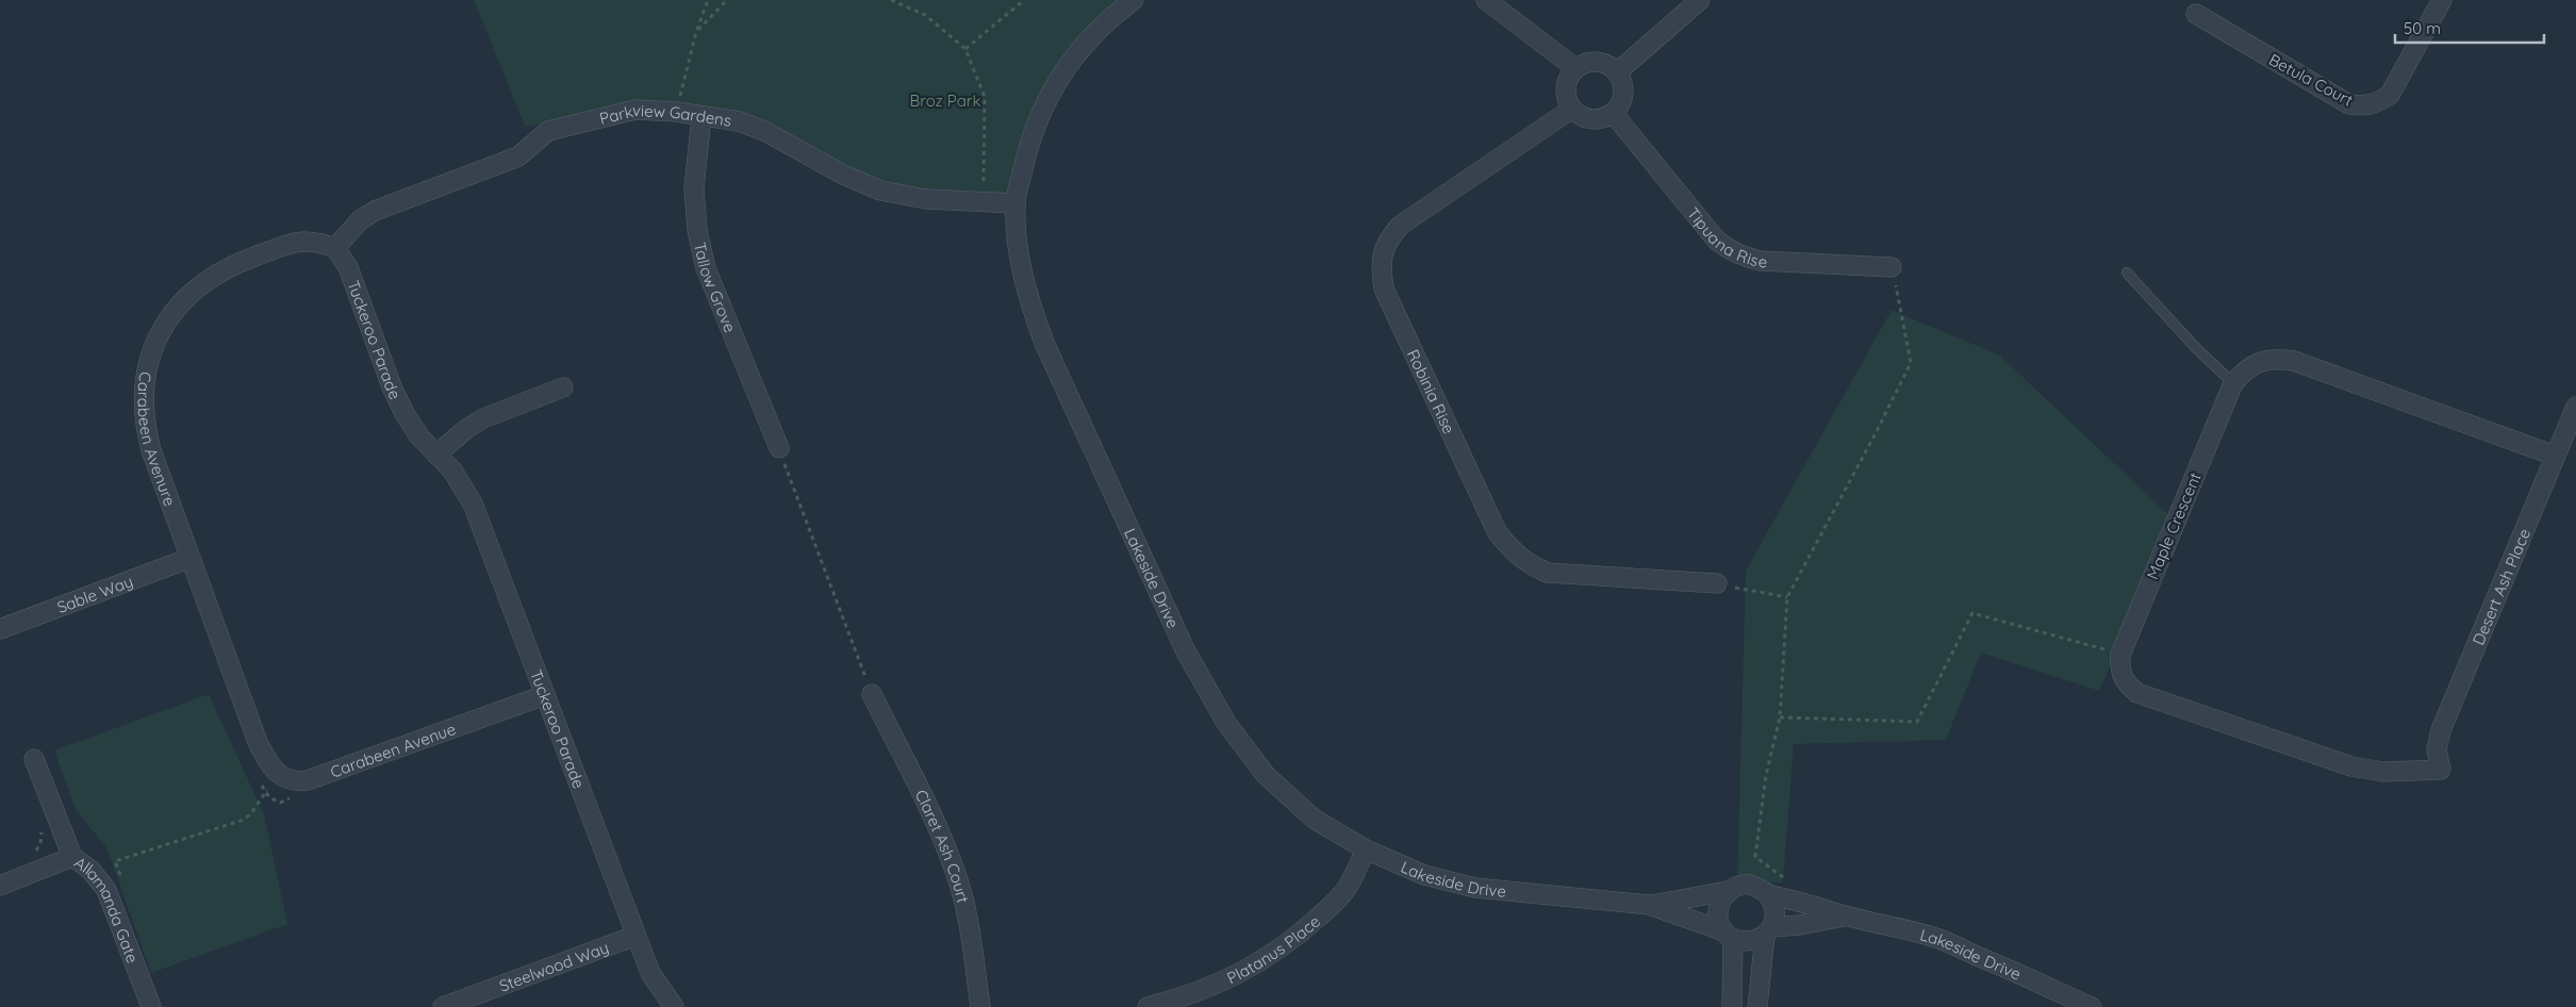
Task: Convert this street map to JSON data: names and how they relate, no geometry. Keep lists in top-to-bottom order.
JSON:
{
  "streets": {
    "street": [
      "Betula Court",
      "Parkview Gardens",
      "Tipuana Rise",
      "Tallow Grove",
      "Tuckeroo Parade",
      "Robinia Rise",
      "Carabeen Avenure",
      "Maple Crescent",
      "Lakeside Drive",
      "Desert Ash Place",
      "Sable Way",
      "Carabeen Avenue",
      "Claret Ash Court",
      "Allamanda Gate",
      "Platanus Place",
      "Steelwood Way"
    ]
  },
  "crossings": [
    ["Parkview Gardens", "Tallow Grove"],
    ["Parkview Gardens", "Tuckeroo Parade"],
    ["Parkview Gardens", "Carabeen Avenure"],
    ["Parkview Gardens", "Lakeside Drive"],
    ["Tipuana Rise", "Robinia Rise"],
    ["Tuckeroo Parade", "Carabeen Avenure"],
    ["Tuckeroo Parade", "Carabeen Avenue"],
    ["Tuckeroo Parade", "Steelwood Way"],
    ["Carabeen Avenure", "Sable Way"],
    ["Carabeen Avenure", "Carabeen Avenue"],
    ["Maple Crescent", "Desert Ash Place"],
    ["Lakeside Drive", "Platanus Place"]
  ],
  "parks": ["Broz Park"],
  "scale_bar": "50 m"
}
